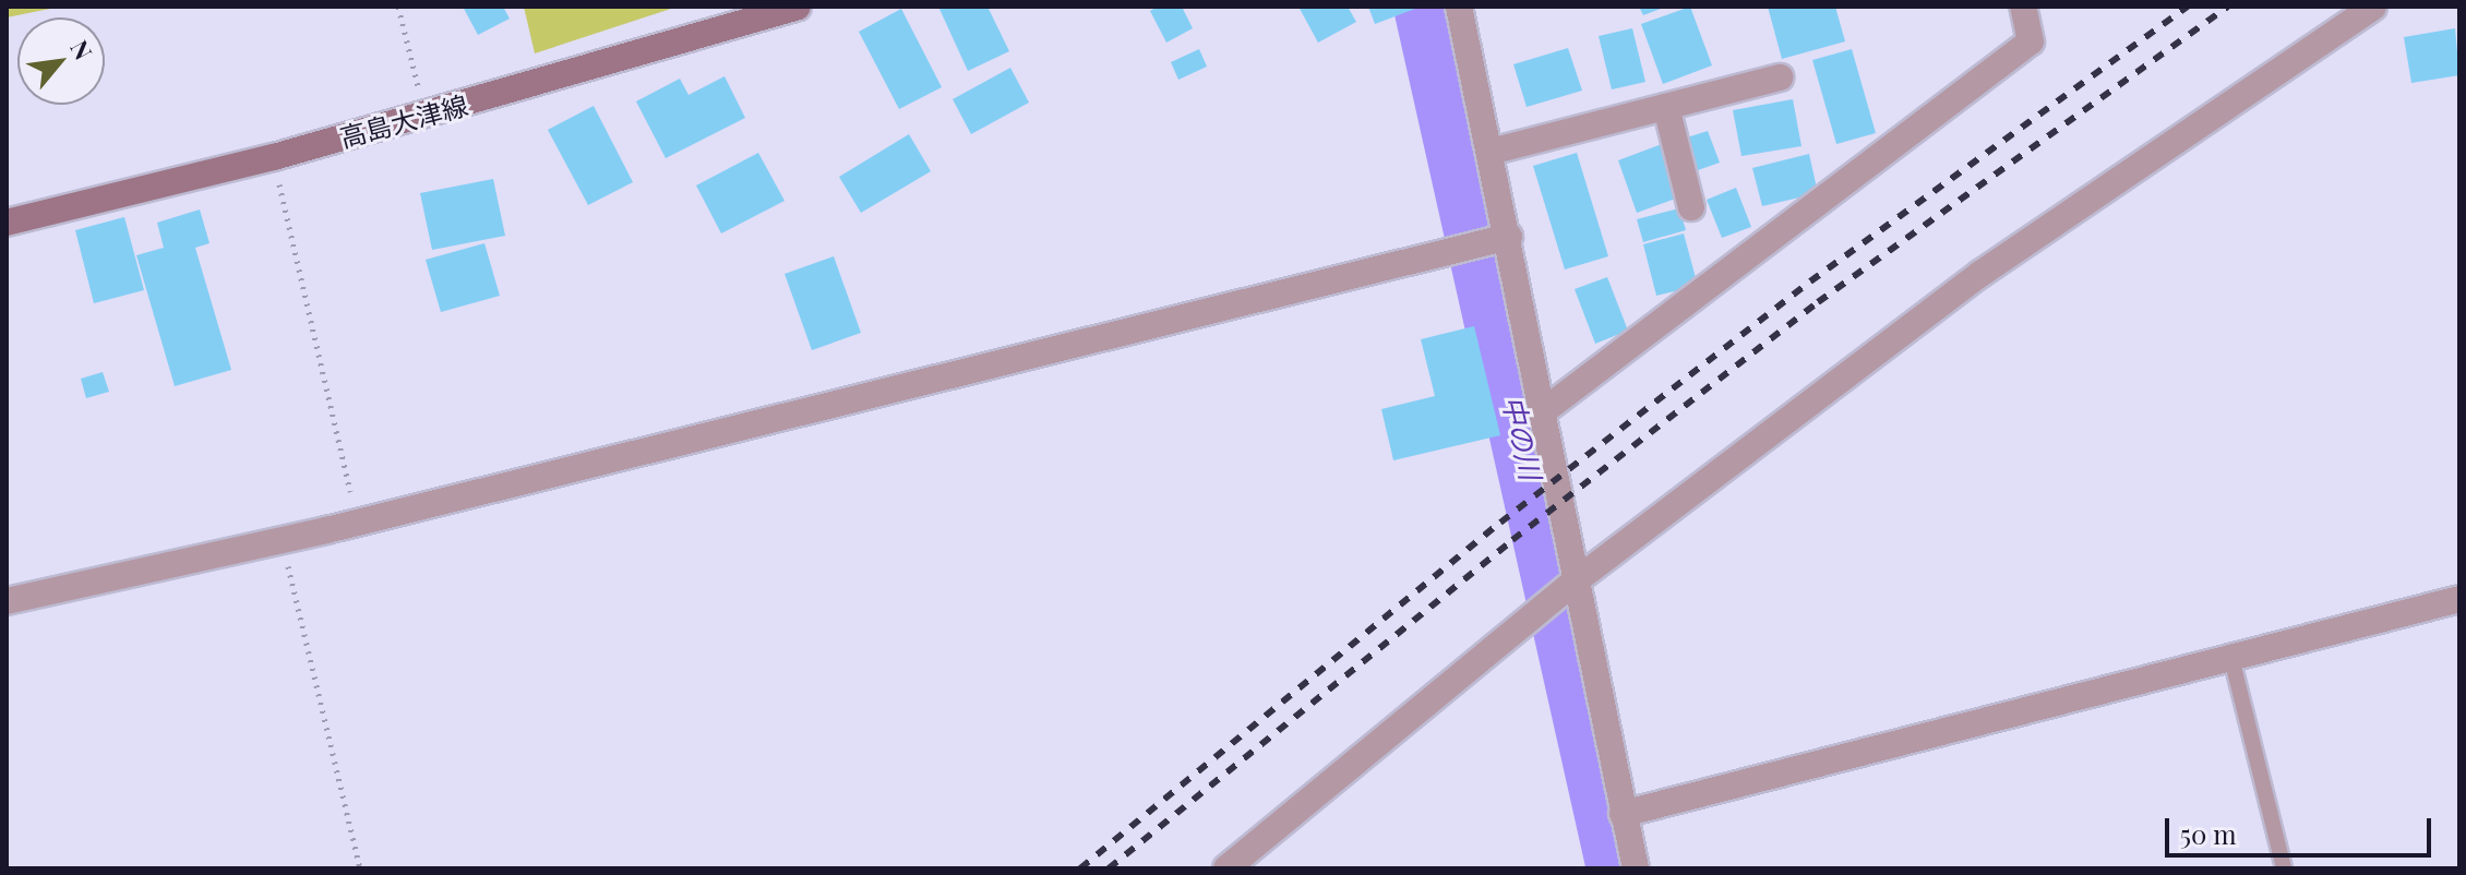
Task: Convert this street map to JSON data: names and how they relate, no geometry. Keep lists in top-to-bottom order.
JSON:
{
  "streets": {
    "main road": ["高島大津線"]
  },
  "water": ["中の川"],
  "scale_bar": "50 m",
  "north": "top right"
}
